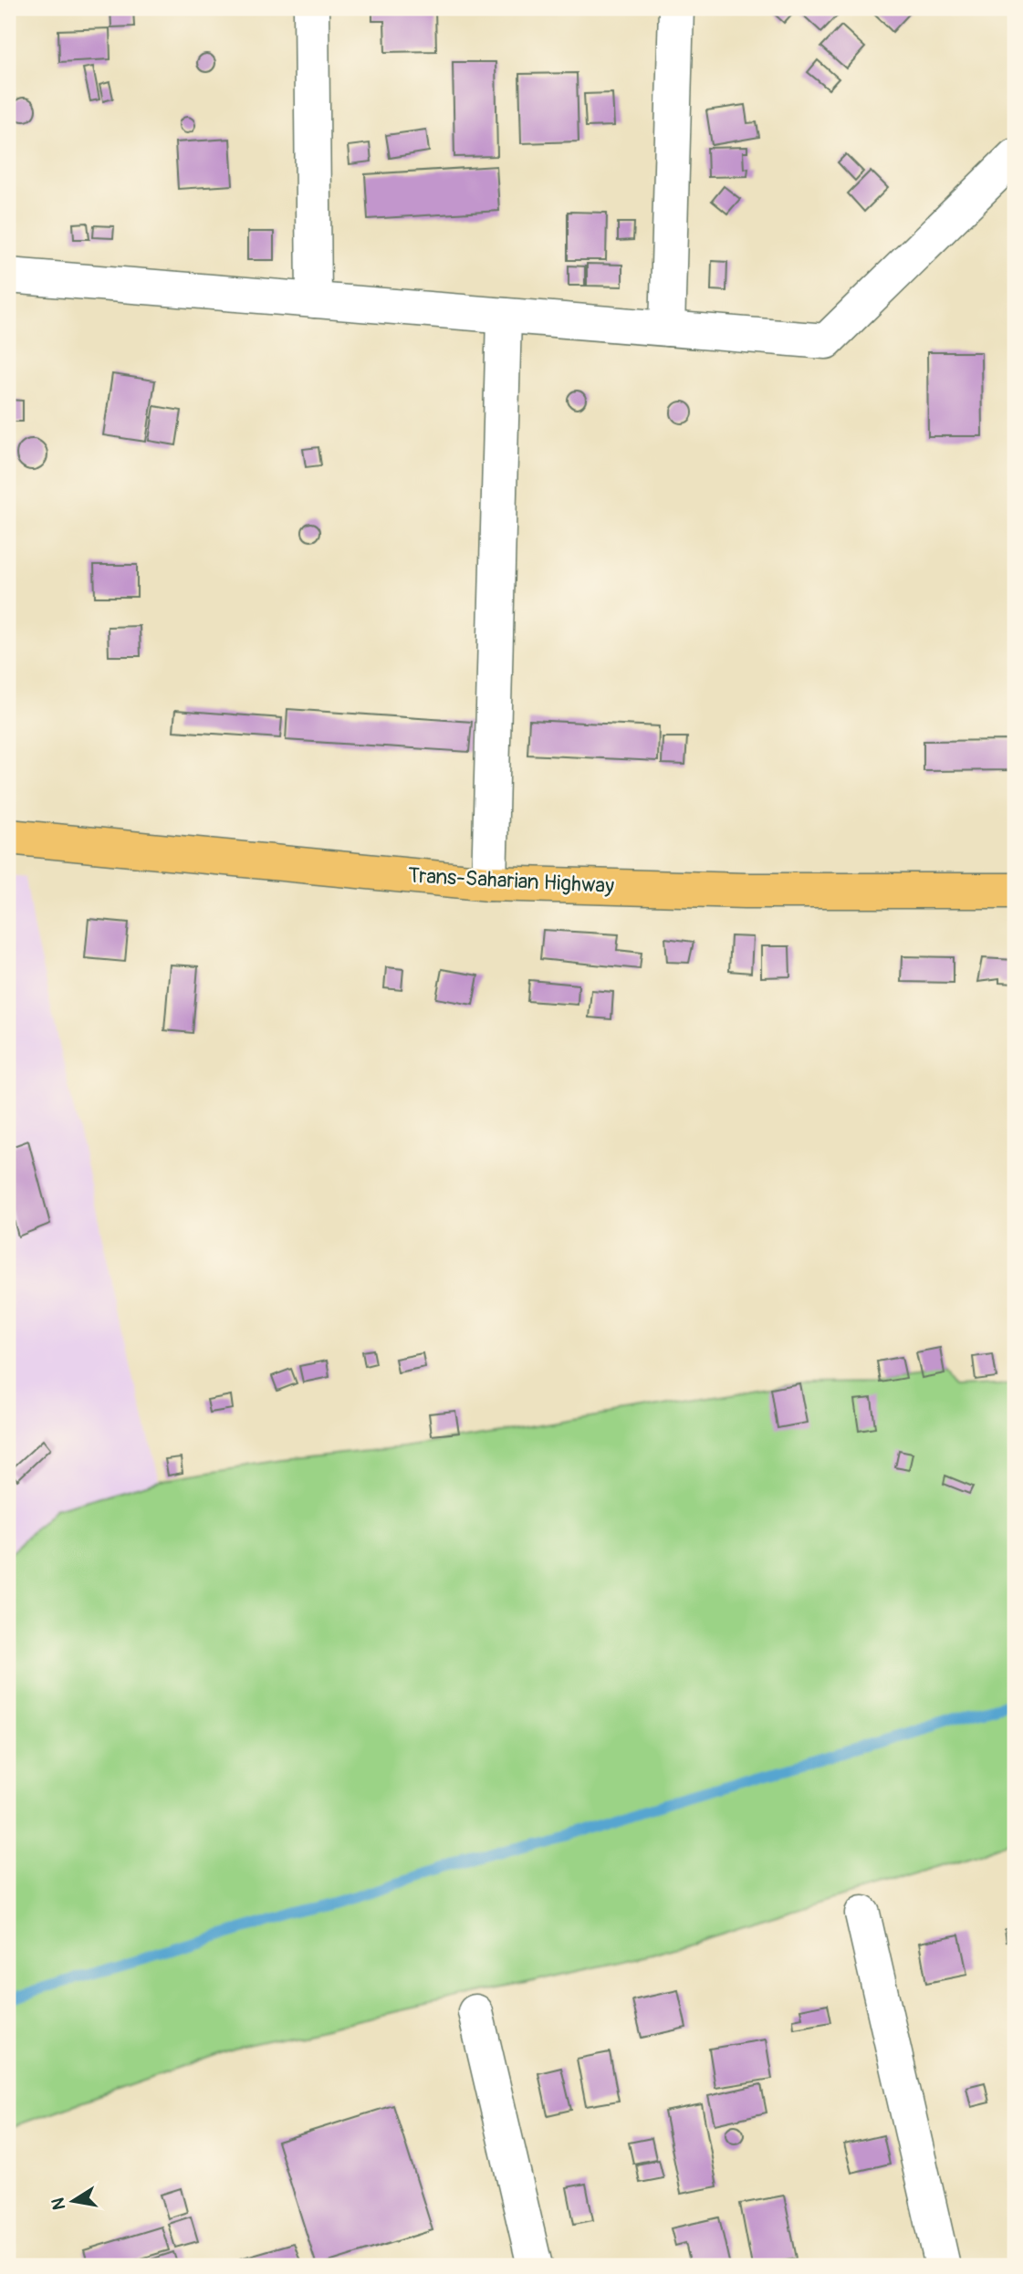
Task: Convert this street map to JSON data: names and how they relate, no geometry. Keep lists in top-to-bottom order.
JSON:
{
  "streets": {
    "highway": ["Trans-Saharian Highway"]
  },
  "north": "left"
}
